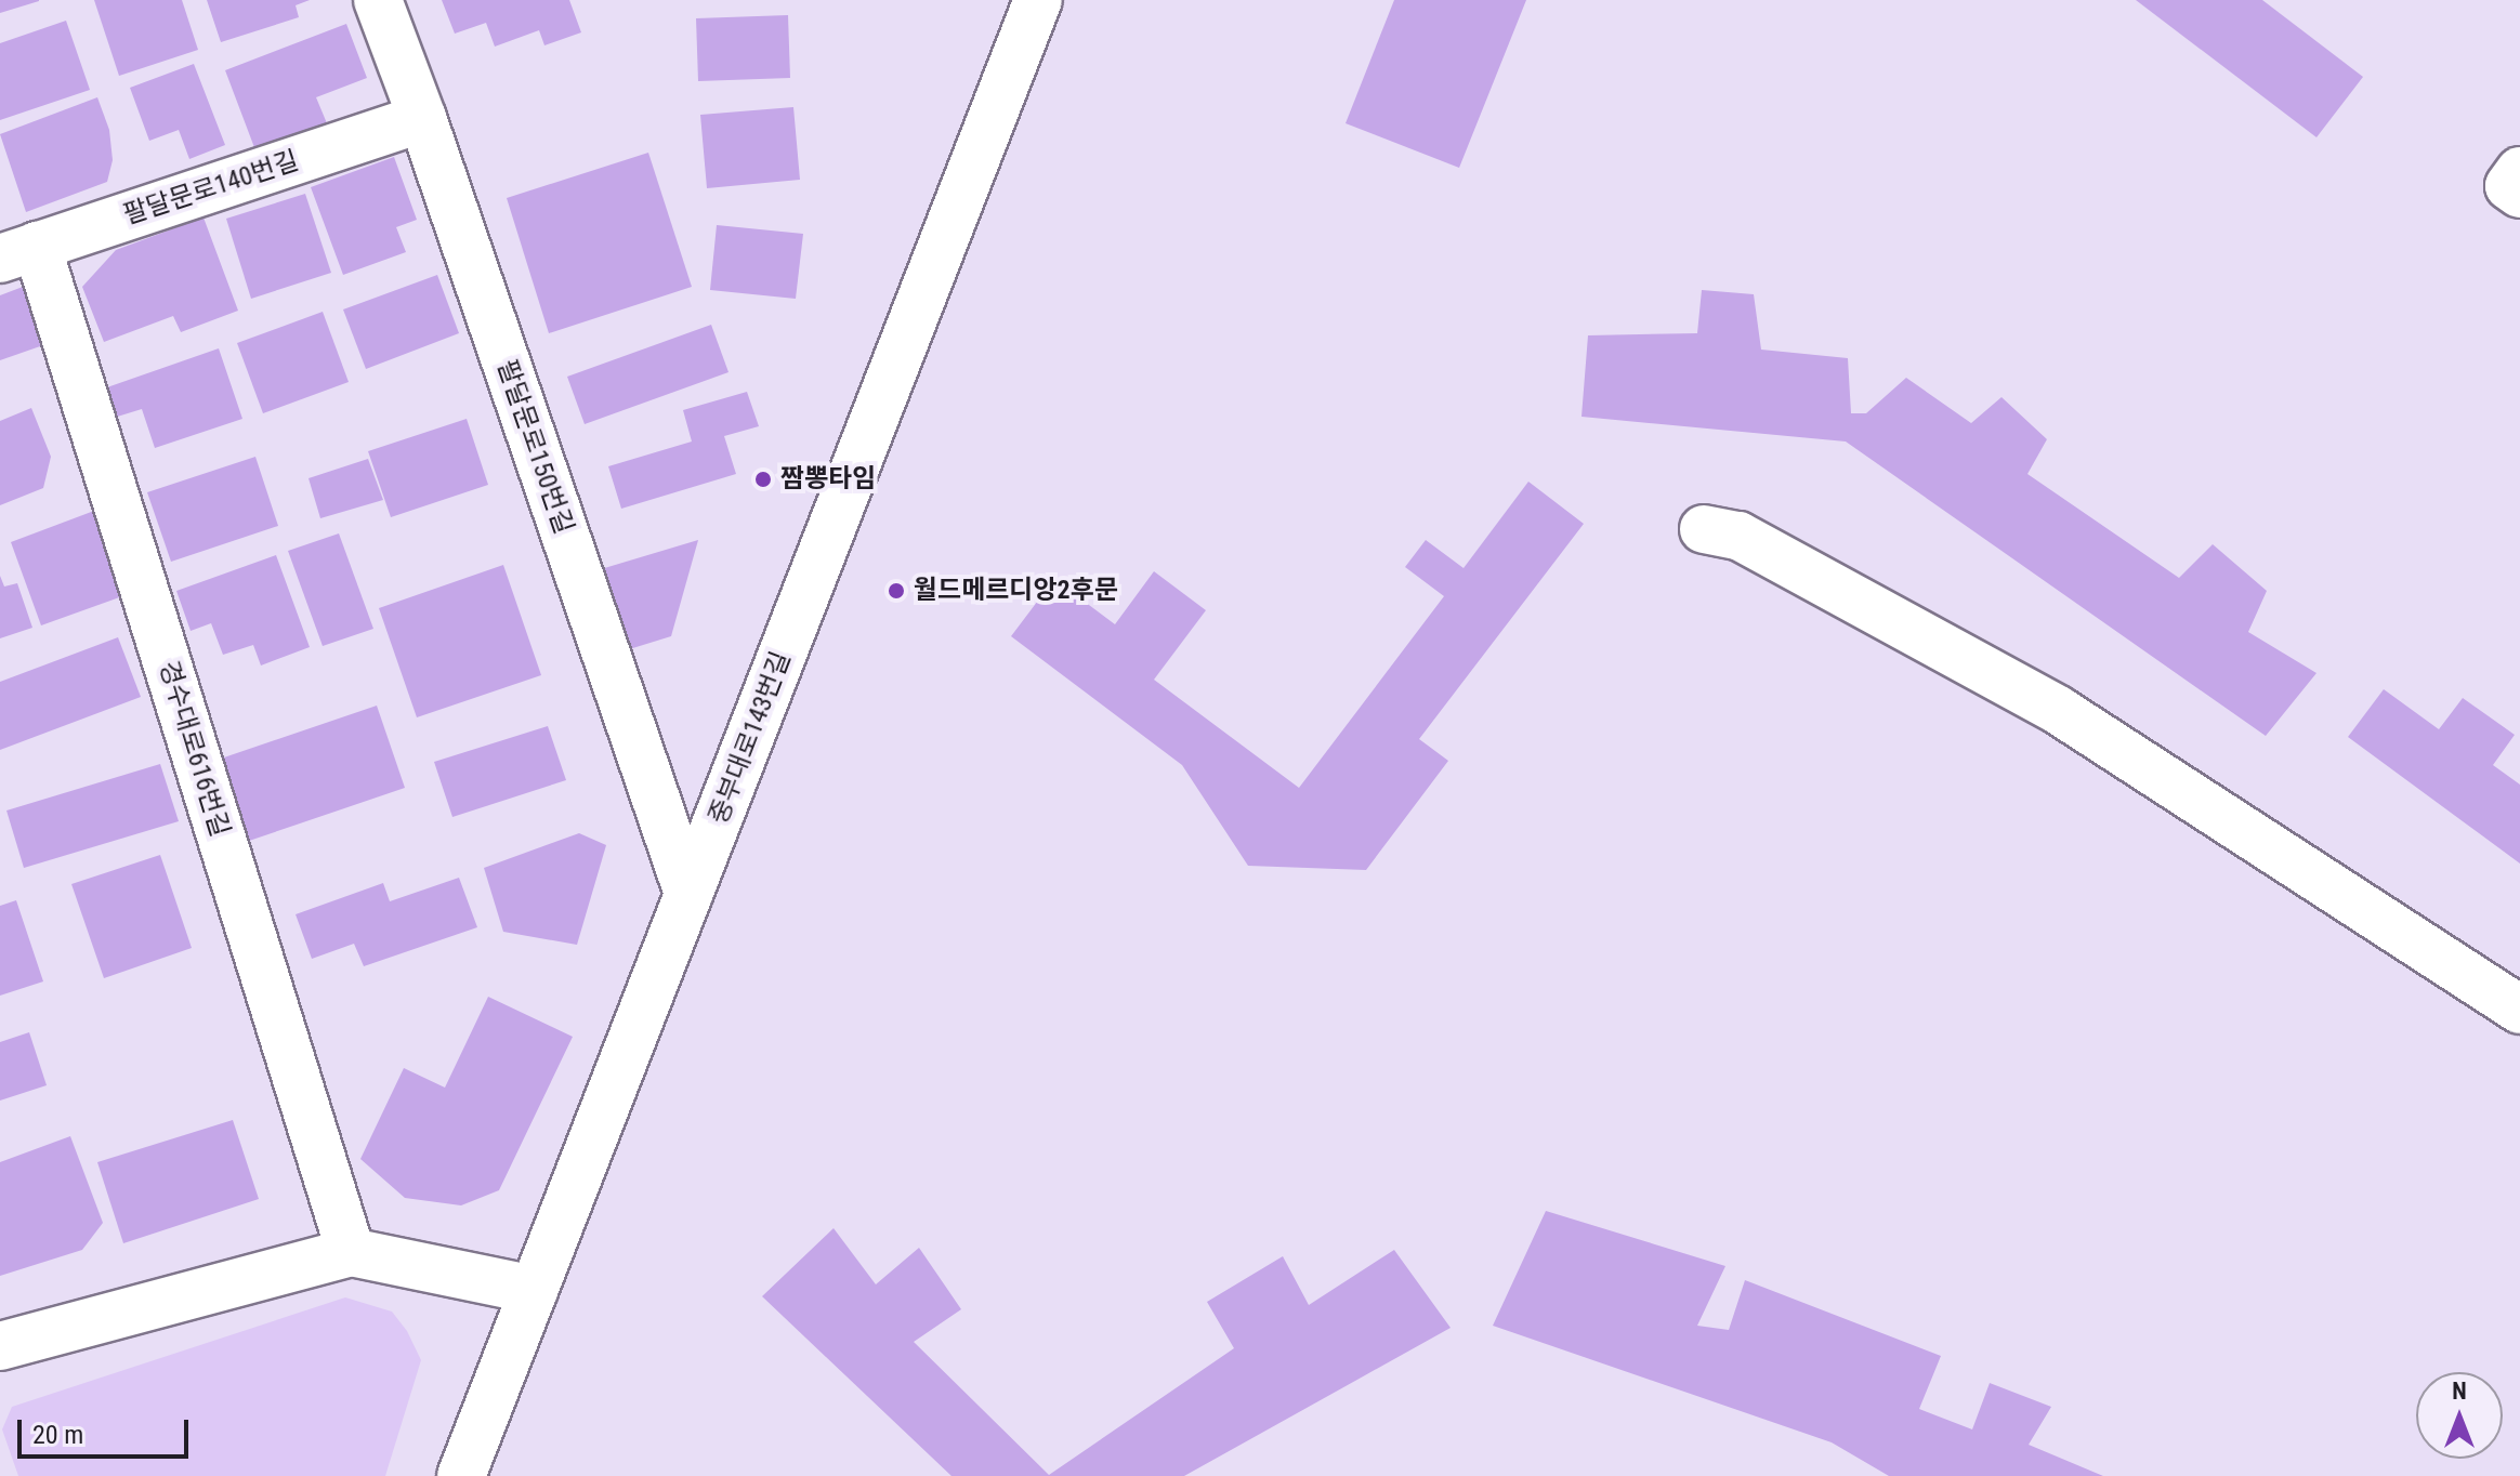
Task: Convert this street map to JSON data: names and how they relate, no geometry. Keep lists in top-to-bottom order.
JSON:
{
  "streets": {
    "street": [
      "팔달문로140번길",
      "팔달문로150번길",
      "중부대로143번길",
      "경수대로616번길"
    ]
  },
  "crossings": [
    ["팔달문로140번길", "팔달문로150번길"],
    ["팔달문로140번길", "경수대로616번길"],
    ["팔달문로150번길", "중부대로143번길"]
  ],
  "places": ["짬뽕타임", "월드메르디앙2후문"],
  "scale_bar": "20 m",
  "north": "top"
}
